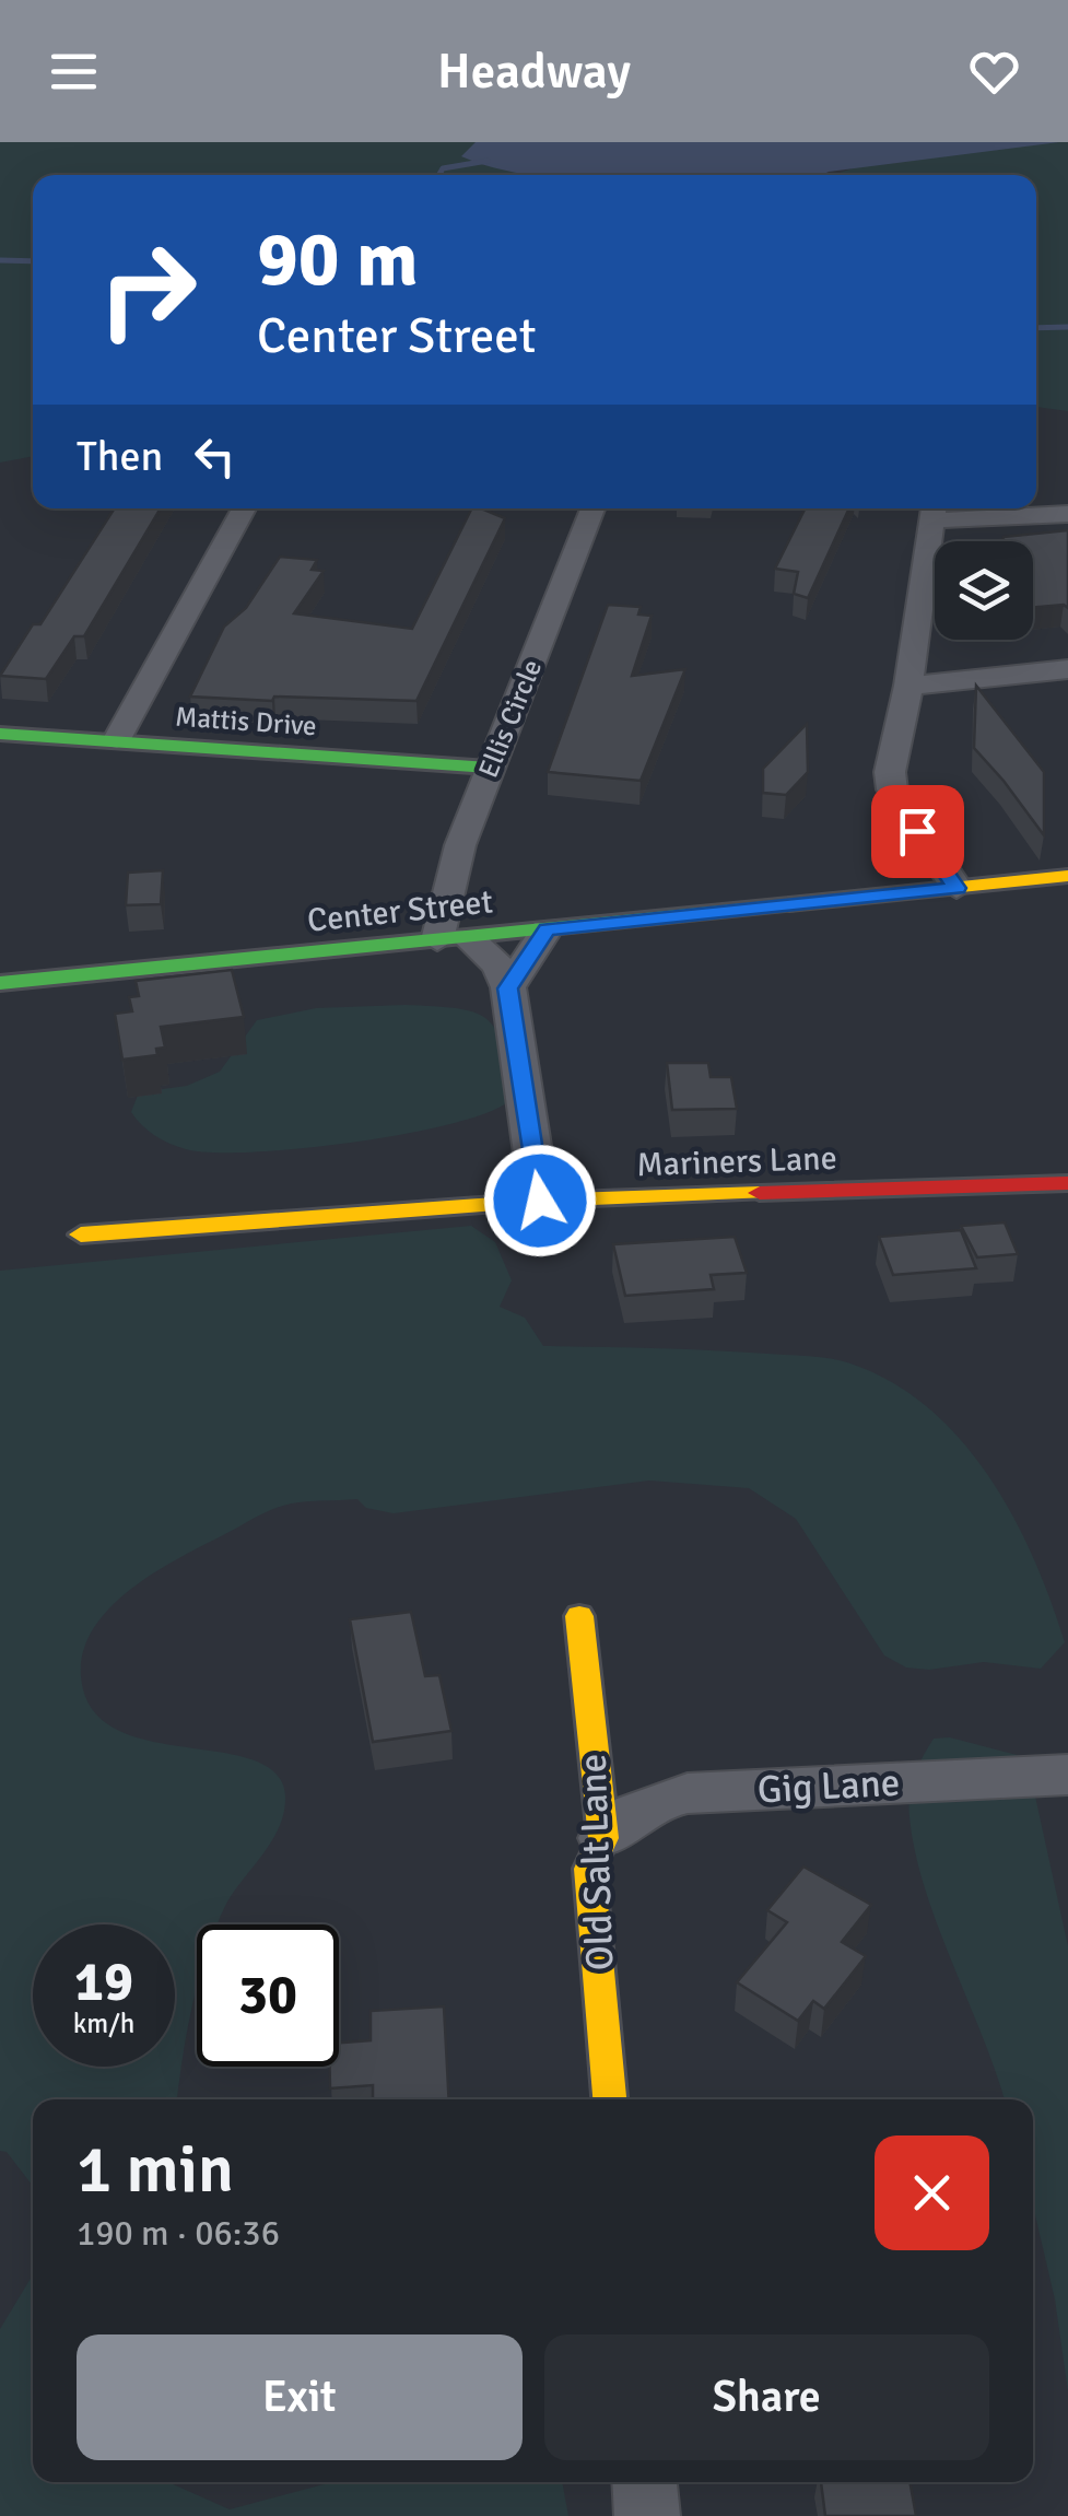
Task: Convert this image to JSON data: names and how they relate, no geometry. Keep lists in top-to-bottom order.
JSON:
{
  "streets": {
    "street": [
      "Ellis Circle",
      "Mattis Drive",
      "Center Street",
      "Mariners Lane",
      "Gig Lane",
      "Old Salt Lane"
    ]
  },
  "crossings": [
    ["Ellis Circle", "Mattis Drive"],
    ["Ellis Circle", "Center Street"],
    ["Gig Lane", "Old Salt Lane"]
  ],
  "page": {
    "header": "Headway",
    "turn": ["90 m", "Center Street"],
    "then": "Then",
    "speed": "19 km/h",
    "limit": "30",
    "heading": ["1 min", "190 m · 06:36"],
    "buttons": ["Exit", "Share"]
  }
}
